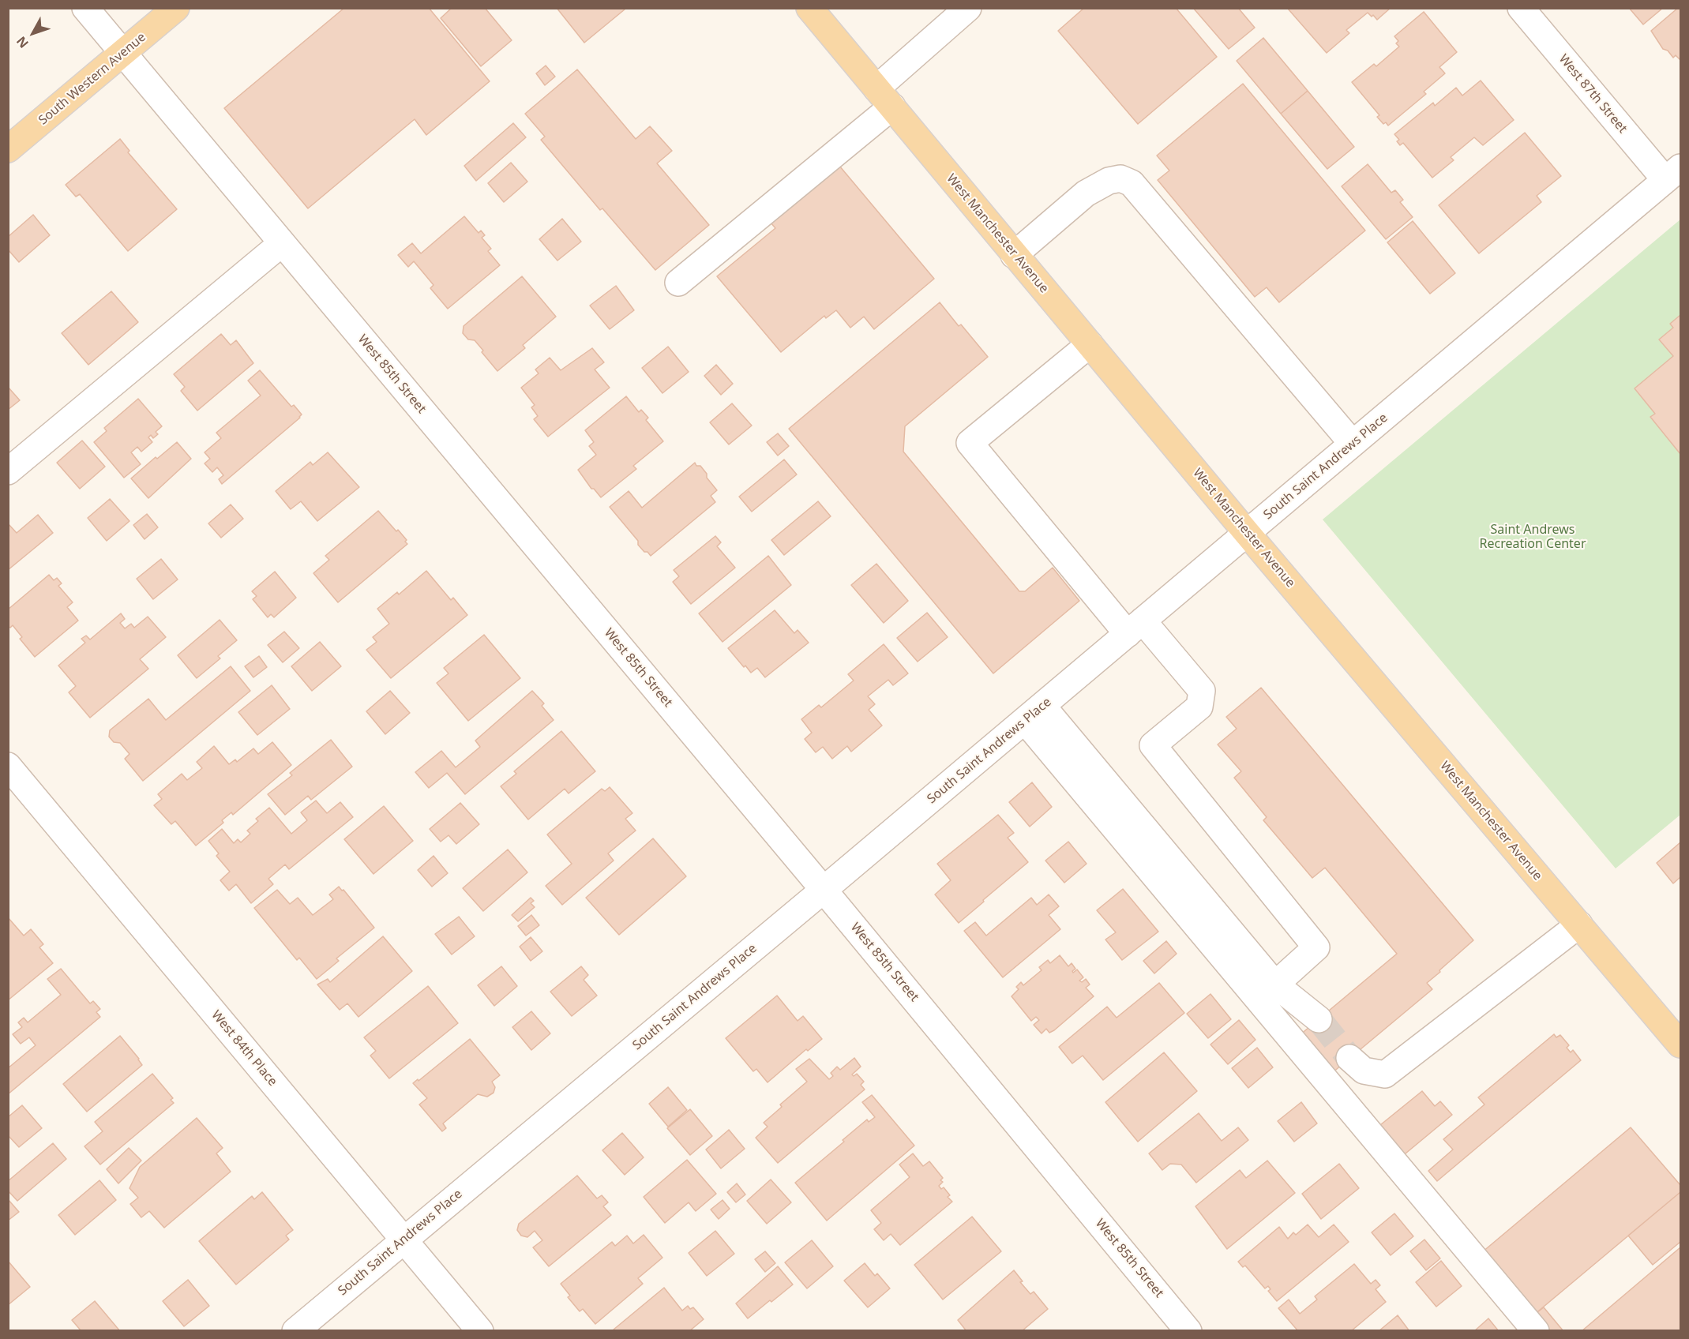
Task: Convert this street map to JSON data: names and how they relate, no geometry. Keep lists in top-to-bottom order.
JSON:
{
  "streets": {
    "main road": ["South Western Avenue", "West Manchester Avenue"],
    "street": [
      "West 87th Street",
      "West 85th Street",
      "South Saint Andrews Place",
      "West 84th Place"
    ]
  },
  "crossings": [
    ["South Western Avenue", "West 85th Street"],
    ["West 87th Street", "South Saint Andrews Place"],
    ["West Manchester Avenue", "South Saint Andrews Place"],
    ["West 85th Street", "South Saint Andrews Place"],
    ["South Saint Andrews Place", "West 84th Place"]
  ],
  "parks": ["Saint Andrews Recreation Center"],
  "north": "bottom left"
}
